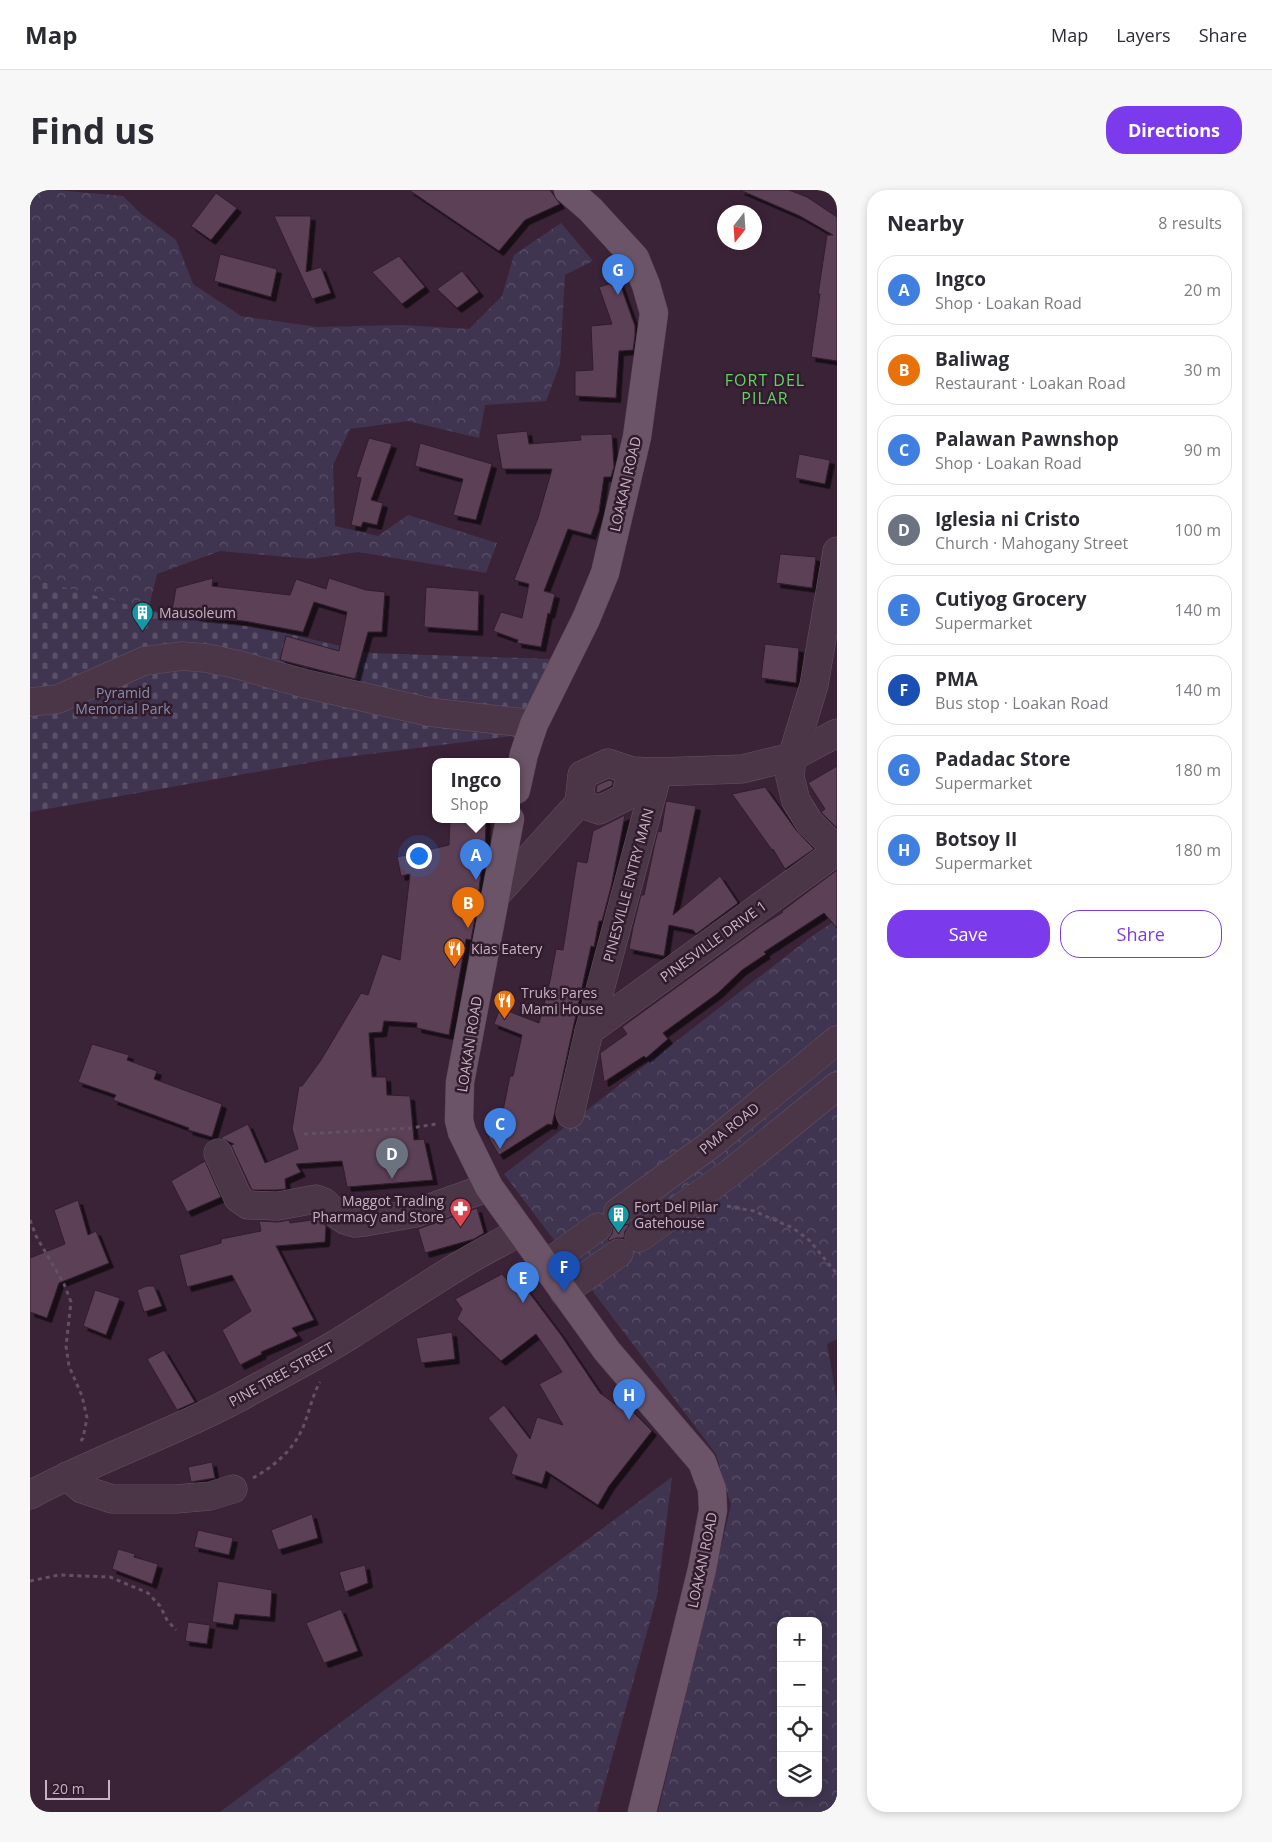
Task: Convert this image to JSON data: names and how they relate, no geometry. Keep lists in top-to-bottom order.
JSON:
{
  "streets": {
    "main road": ["LOAKAN ROAD"],
    "street": [
      "PINESVILLE ENTRY MAIN",
      "PINESVILLE DRIVE 1",
      "PMA ROAD",
      "PINE TREE STREET"
    ]
  },
  "crossings": [
    ["LOAKAN ROAD", "PINESVILLE ENTRY MAIN"],
    ["LOAKAN ROAD", "PMA ROAD"],
    ["LOAKAN ROAD", "PINE TREE STREET"],
    ["PINESVILLE ENTRY MAIN", "PINESVILLE DRIVE 1"]
  ],
  "districts": ["FORT DEL PILAR"],
  "parks": ["Pyramid Memorial Park"],
  "places": {
    "building": ["Mausoleum", "Fort Del Pilar Gatehouse"],
    "restaurant": ["Kias Eatery", "Truks Pares Mami House"],
    "pharmacy": ["Maggot Trading Pharmacy and Store"]
  },
  "scale_bar": "20 m",
  "north": "bottom",
  "page": {
    "header": "Map",
    "nav": ["Map", "Layers", "Share"],
    "buttons": [
      "Directions",
      ["Save", "Share"]
    ],
    "title": "Find us",
    "heading": ["Nearby", "8 results"],
    "pins": [
      "G",
      "A",
      "B",
      "C",
      "D",
      "F",
      "E",
      "H"
    ],
    "list": [
      {
        "mark": "A",
        "name": "Ingco",
        "note": "Shop · Loakan Road",
        "value": "20 m"
      },
      {
        "mark": "B",
        "name": "Baliwag",
        "note": "Restaurant · Loakan Road",
        "value": "30 m"
      },
      {
        "mark": "C",
        "name": "Palawan Pawnshop",
        "note": "Shop · Loakan Road",
        "value": "90 m"
      },
      {
        "mark": "D",
        "name": "Iglesia ni Cristo",
        "note": "Church · Mahogany Street",
        "value": "100 m"
      },
      {
        "mark": "E",
        "name": "Cutiyog Grocery",
        "note": "Supermarket",
        "value": "140 m"
      },
      {
        "mark": "F",
        "name": "PMA",
        "note": "Bus stop · Loakan Road",
        "value": "140 m"
      },
      {
        "mark": "G",
        "name": "Padadac Store",
        "note": "Supermarket",
        "value": "180 m"
      },
      {
        "mark": "H",
        "name": "Botsoy II",
        "note": "Supermarket",
        "value": "180 m"
      }
    ],
    "popup": ["Ingco", "Shop"],
    "map_buttons": ["+", "−"],
    "scale": "20 m"
  }
}
